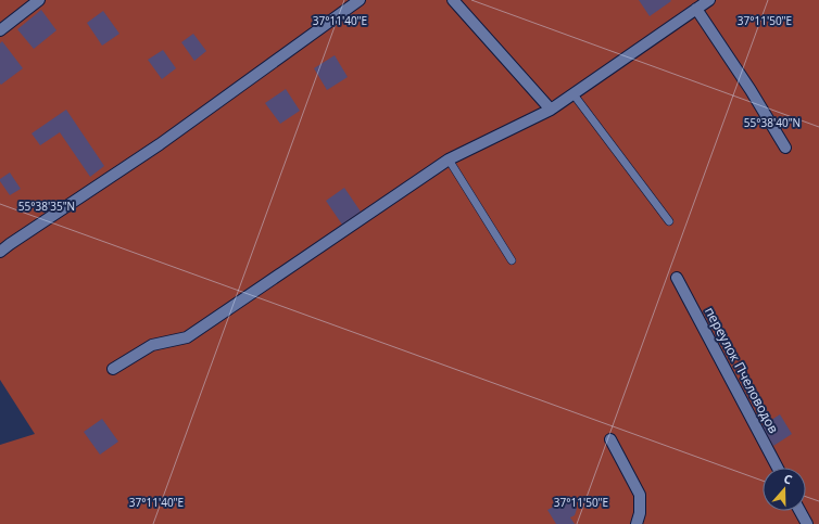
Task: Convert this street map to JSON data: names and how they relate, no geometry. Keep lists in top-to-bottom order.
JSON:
{
  "streets": {
    "street": ["переулок Пчеловодов"]
  },
  "north": "top",
  "coordinates": [
    "37°11'40\"E",
    "37°11'50\"E",
    "55°38'40\"N",
    "55°38'35\"N"
  ]
}
